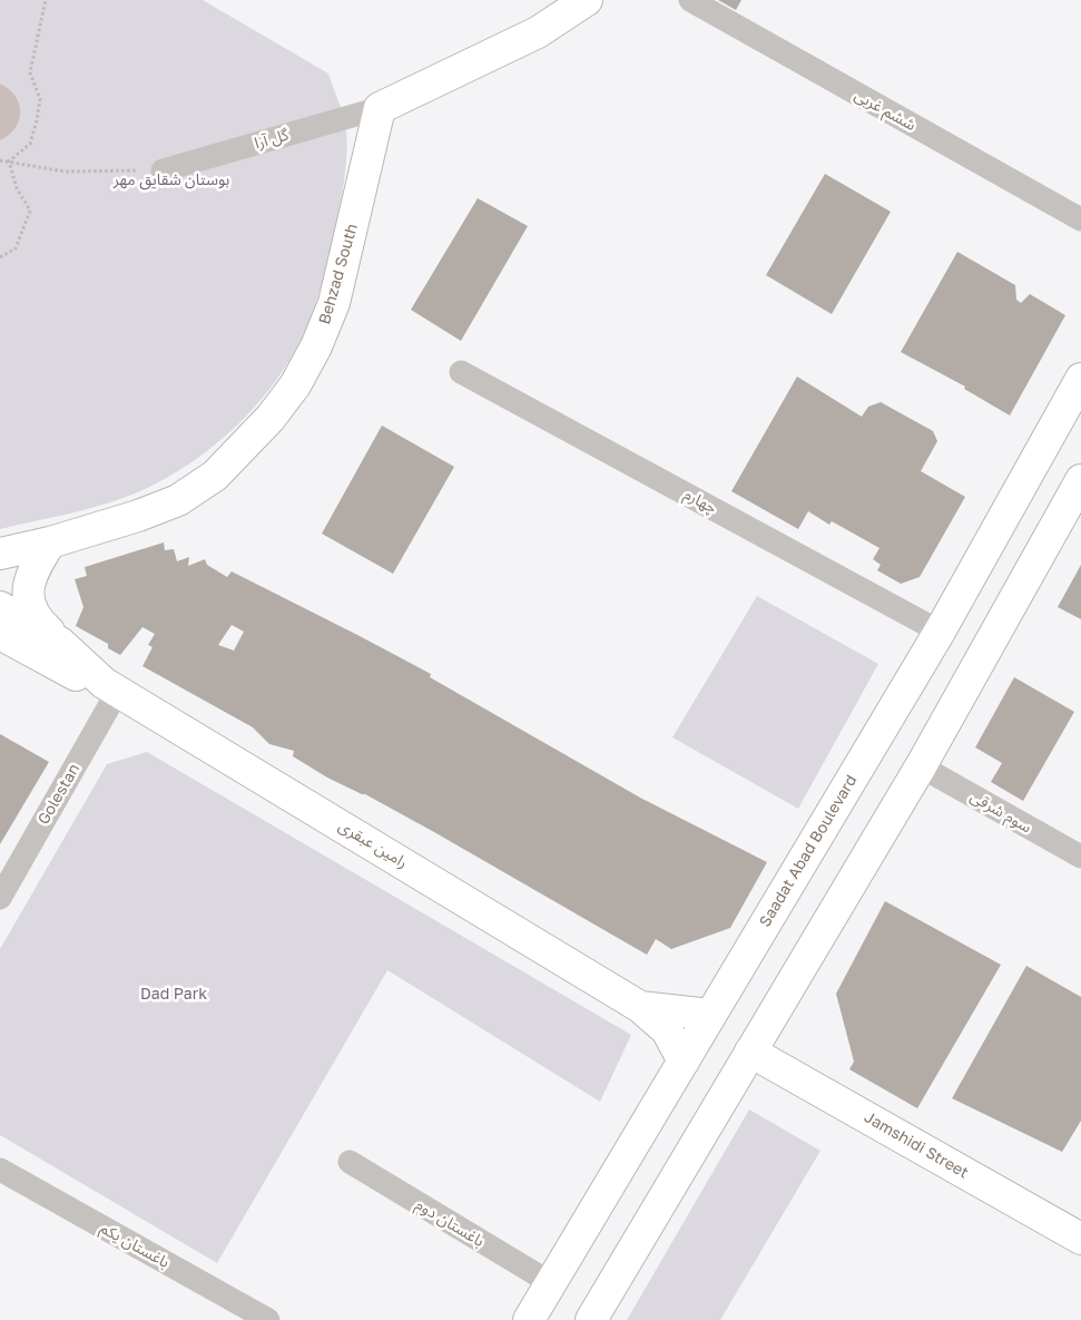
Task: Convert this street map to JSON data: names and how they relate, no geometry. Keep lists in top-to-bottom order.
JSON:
{
  "streets": {
    "street": [
      "ششم غربی",
      "گل آرا",
      "Behzad South",
      "چهارم",
      "Golestan",
      "سوم شرقی",
      "رامین عبقری",
      "Saadat Abad Boulevard",
      "Jamshidi Street",
      "باغستان دوم",
      "باغستان یکم"
    ]
  },
  "crossings": [
    ["گل آرا", "Behzad South"],
    ["چهارم", "Saadat Abad Boulevard"],
    ["Golestan", "رامین عبقری"],
    ["رامین عبقری", "Saadat Abad Boulevard"],
    ["Saadat Abad Boulevard", "باغستان دوم"]
  ],
  "parks": ["بوستان شقایق مهر", "Dad Park"]
}
